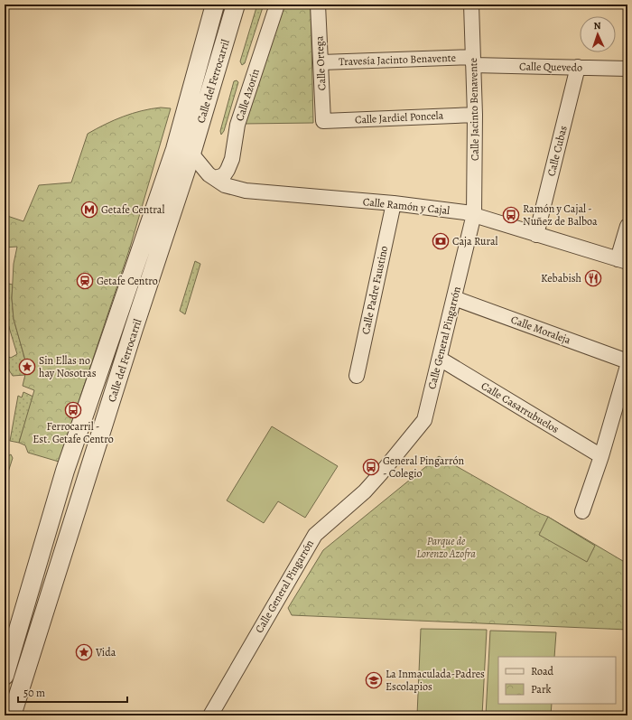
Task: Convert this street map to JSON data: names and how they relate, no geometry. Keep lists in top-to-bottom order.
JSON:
{
  "streets": {
    "street": [
      "Travesía Jacinto Benavente",
      "Calle Ortega",
      "Calle Quevedo",
      "Calle del Ferrocarril",
      "Calle Azorín",
      "Calle Jacinto Benavente",
      "Calle Jardiel Poncela",
      "Calle Cubas",
      "Calle Ramón y Cajal",
      "Calle Padre Faustino",
      "Calle Moraleja",
      "Calle General Pingarrón",
      "Calle Casarrubuelos"
    ]
  },
  "crossings": [
    ["Travesía Jacinto Benavente", "Calle Ortega"],
    ["Travesía Jacinto Benavente", "Calle Quevedo"],
    ["Travesía Jacinto Benavente", "Calle Jacinto Benavente"],
    ["Calle Ortega", "Calle Jardiel Poncela"],
    ["Calle Quevedo", "Calle Jacinto Benavente"],
    ["Calle Quevedo", "Calle Cubas"],
    ["Calle del Ferrocarril", "Calle Ramón y Cajal"],
    ["Calle Azorín", "Calle Ramón y Cajal"],
    ["Calle Jacinto Benavente", "Calle Jardiel Poncela"],
    ["Calle Jacinto Benavente", "Calle Ramón y Cajal"],
    ["Calle Jacinto Benavente", "Calle General Pingarrón"],
    ["Calle Cubas", "Calle Ramón y Cajal"],
    ["Calle Ramón y Cajal", "Calle Padre Faustino"],
    ["Calle Ramón y Cajal", "Calle General Pingarrón"],
    ["Calle Moraleja", "Calle General Pingarrón"],
    ["Calle General Pingarrón", "Calle Casarrubuelos"]
  ],
  "parks": ["Parque de Lorenzo Azofra"],
  "places": {
    "metro station": ["Getafe Central"],
    "bus stop": ["Ramón y Cajal - Nuñez de Balboa", "Ferrocarril - Est. Getafe Centro", "General Pingarrón - Colegio"],
    "bank": ["Caja Rural"],
    "restaurant": ["Kebabish"],
    "station": ["Getafe Centro"],
    "place": ["Sin Ellas no hay Nosotras", "Vida"],
    "school or university": ["La Inmaculada-Padres Escolapios"]
  },
  "legend": ["Road", "Park"],
  "scale_bar": "50 m",
  "north": "top"
}
